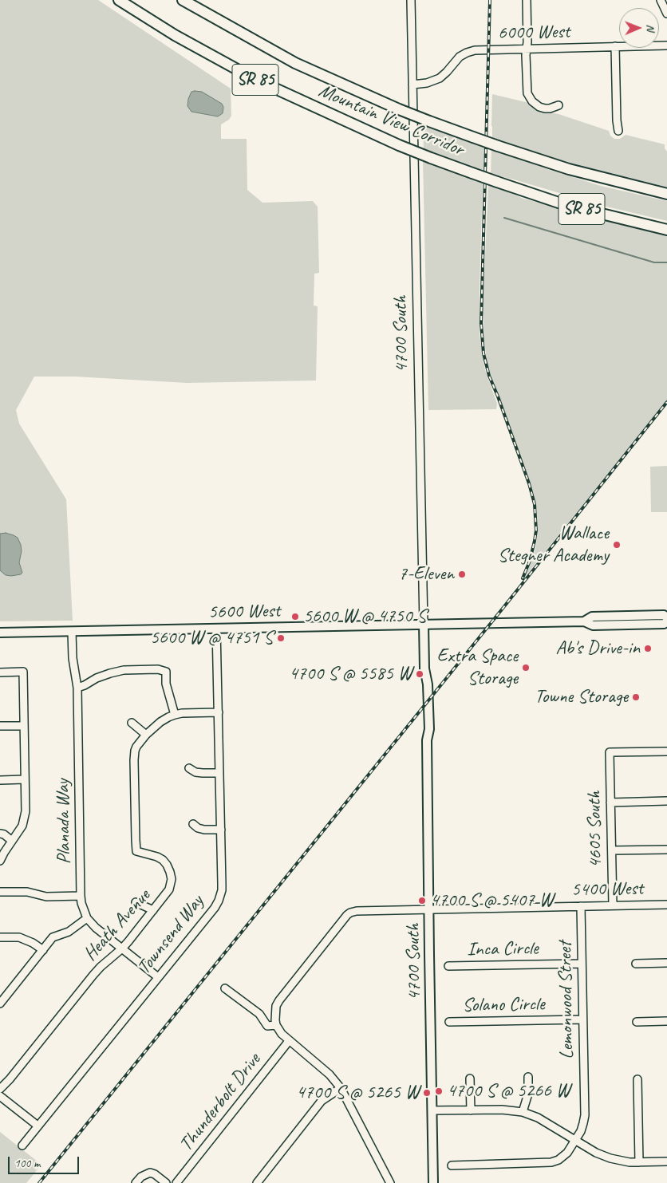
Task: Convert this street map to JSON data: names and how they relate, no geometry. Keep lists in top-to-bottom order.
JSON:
{
  "streets": {
    "highway": ["SR 85", "Mountain View Corridor"],
    "main road": ["4700 South", "5600 West"],
    "street": [
      "6000 West",
      "Planada Way",
      "4605 South",
      "5400 West",
      "Heath Avenue",
      "Townsend Way",
      "Inca Circle",
      "Lemonwood Street",
      "Solano Circle",
      "Thunderbolt Drive"
    ]
  },
  "crossings": [
    ["6000 West", "4700 South"],
    ["4700 South", "5600 West"],
    ["4700 South", "5400 West"],
    ["5600 West", "Planada Way"],
    ["5600 West", "Townsend Way"],
    ["Planada Way", "Heath Avenue"],
    ["Planada Way", "Townsend Way"],
    ["4605 South", "5400 West"],
    ["5400 West", "Lemonwood Street"],
    ["Heath Avenue", "Townsend Way"],
    ["Inca Circle", "Lemonwood Street"],
    ["Lemonwood Street", "Solano Circle"]
  ],
  "places": [
    "Wallace Stegner Academy",
    "7-Eleven",
    "5600 W @ 4750 S",
    "5600 W @ 4751 S",
    "Ab's Drive-in",
    "Extra Space Storage",
    "4700 S @ 5585 W",
    "Towne Storage",
    "4700 S @ 5407 W",
    "4700 S @ 5266 W",
    "4700 S @ 5265 W"
  ],
  "scale_bar": "100 m",
  "north": "right"
}
